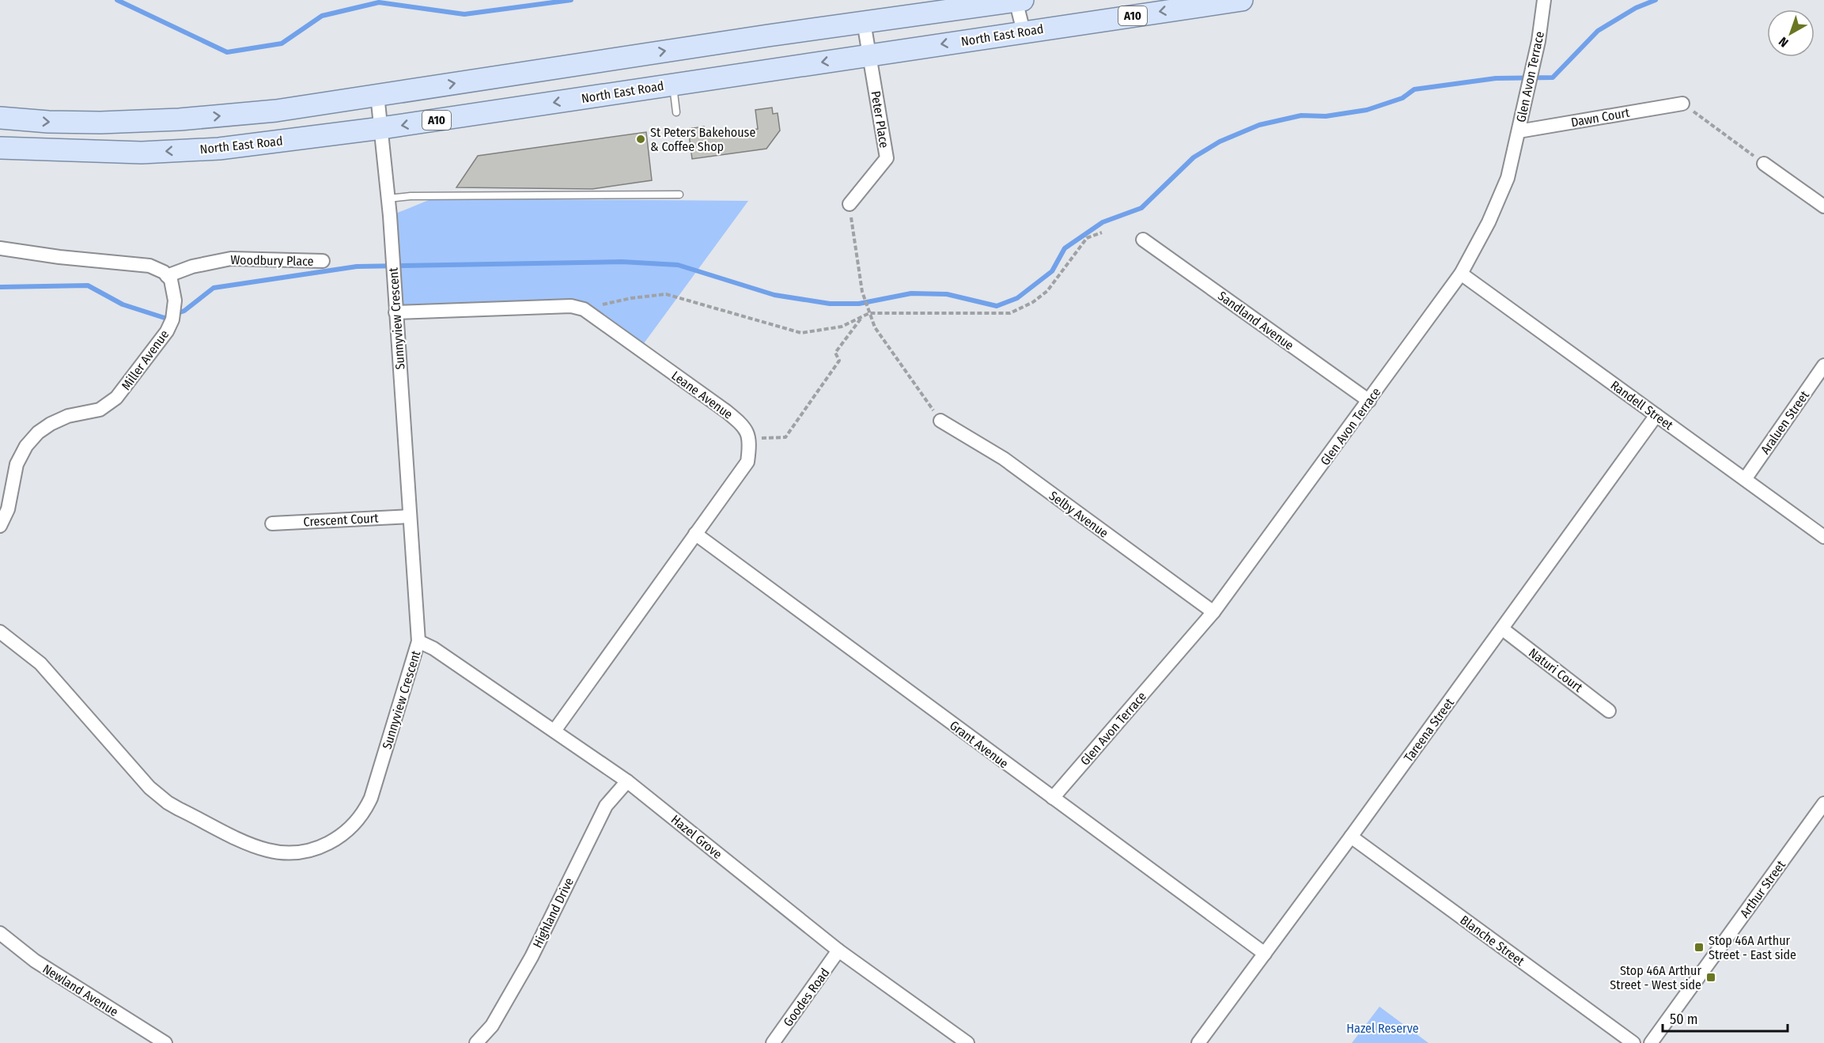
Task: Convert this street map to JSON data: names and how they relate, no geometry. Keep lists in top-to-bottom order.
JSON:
{
  "streets": {
    "main road": ["A10", "North East Road"],
    "street": [
      "Glen Avon Terrace",
      "Dawn Court",
      "Peter Place",
      "Woodbury Place",
      "Sunnyview Crescent",
      "Sandland Avenue",
      "Miller Avenue",
      "Leane Avenue",
      "Randell Street",
      "Araluen Street",
      "Selby Avenue",
      "Crescent Court",
      "Naturi Court",
      "Tareena Street",
      "Grant Avenue",
      "Hazel Grove",
      "Arthur Street",
      "Highland Drive",
      "Blanche Street",
      "Newland Avenue",
      "Goodes Road"
    ]
  },
  "crossings": [
    ["North East Road", "Peter Place"],
    ["North East Road", "Sunnyview Crescent"],
    ["Glen Avon Terrace", "Dawn Court"],
    ["Glen Avon Terrace", "Sandland Avenue"],
    ["Glen Avon Terrace", "Randell Street"],
    ["Glen Avon Terrace", "Selby Avenue"],
    ["Glen Avon Terrace", "Grant Avenue"],
    ["Woodbury Place", "Miller Avenue"],
    ["Sunnyview Crescent", "Leane Avenue"],
    ["Sunnyview Crescent", "Crescent Court"],
    ["Sunnyview Crescent", "Hazel Grove"],
    ["Randell Street", "Araluen Street"],
    ["Randell Street", "Tareena Street"],
    ["Naturi Court", "Tareena Street"],
    ["Tareena Street", "Grant Avenue"],
    ["Tareena Street", "Blanche Street"],
    ["Hazel Grove", "Highland Drive"],
    ["Hazel Grove", "Goodes Road"]
  ],
  "parks": ["Hazel Reserve"],
  "places": {
    "other": ["St Peters Bakehouse & Coffee Shop"],
    "transit": ["Stop 46A Arthur Street - East side", "Stop 46A Arthur Street - West side"]
  },
  "scale_bar": "50 m",
  "north": "bottom left"
}
